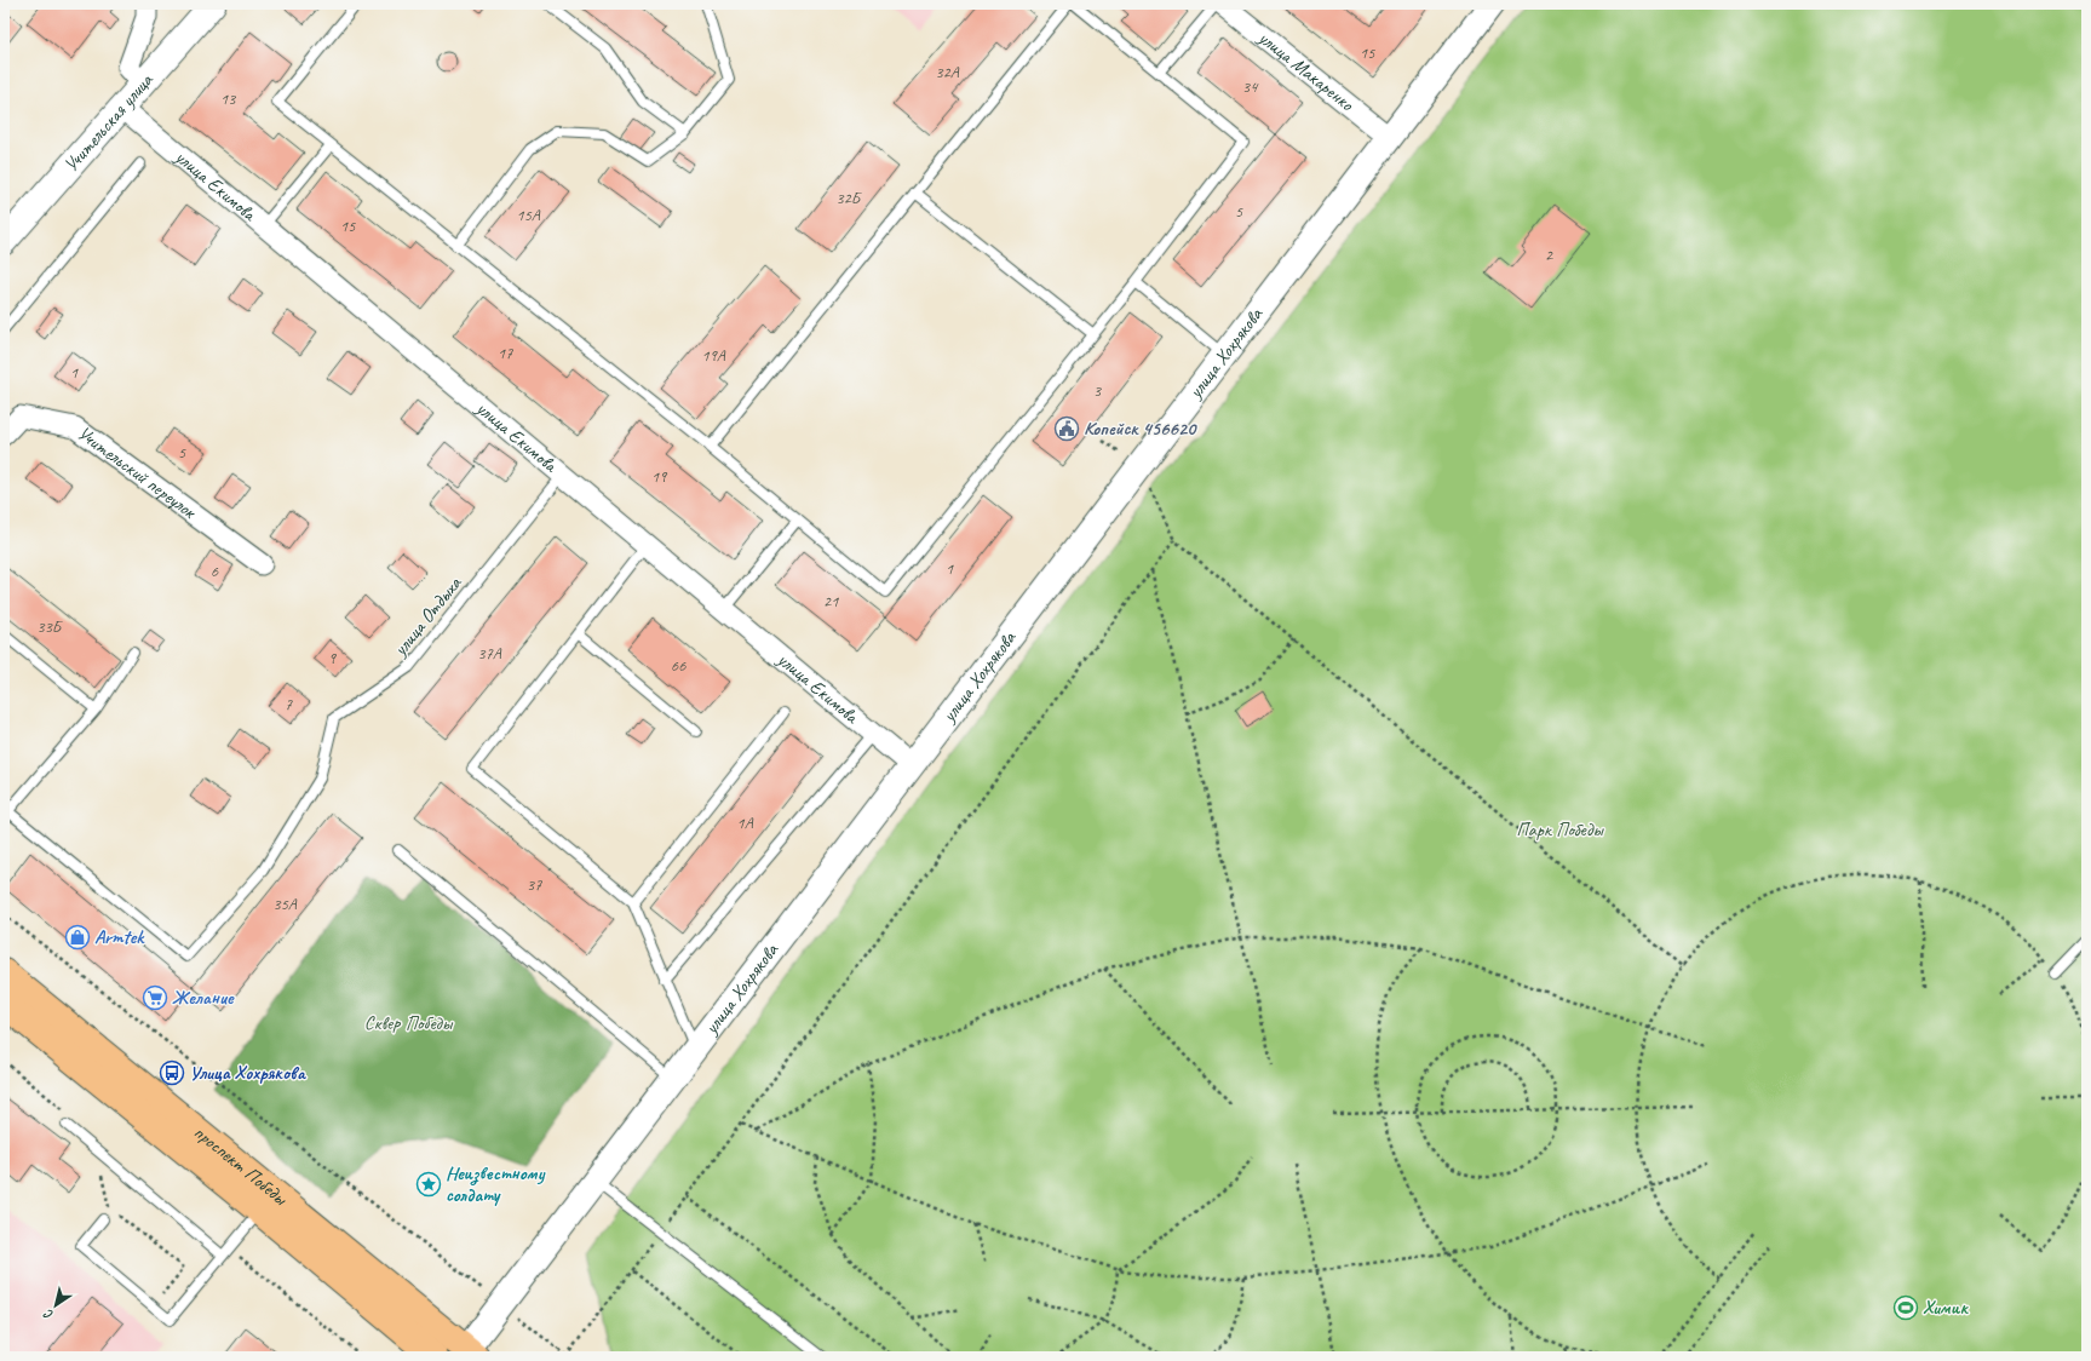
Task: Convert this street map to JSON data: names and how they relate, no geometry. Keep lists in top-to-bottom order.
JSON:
{
  "streets": {
    "main road": ["проспект Победы"],
    "street": [
      "улица Макаренко",
      "Учительская улица",
      "улица Екимова",
      "улица Хохрякова",
      "Учительский переулок"
    ],
    "lane": ["улица Отдыха"]
  },
  "crossings": [
    ["улица Макаренко", "улица Хохрякова"],
    ["Учительская улица", "улица Екимова"],
    ["улица Екимова", "улица Хохрякова"],
    ["улица Екимова", "улица Отдыха"],
    ["улица Хохрякова", "проспект Победы"]
  ],
  "parks": ["Парк Победы", "Сквер Победы"],
  "places": {
    "public building": ["Копейск 456620"],
    "shop": ["Armtek"],
    "supermarket": ["Желание"],
    "bus stop": ["Улица Хохрякова"],
    "place": ["Неизвестному солдату"],
    "sports": ["Химик"]
  },
  "house_numbers": [
    "15",
    "32А",
    "34",
    "13",
    "32Б",
    "5",
    "15А",
    "15",
    "2",
    "17",
    "19А",
    "1",
    "3",
    "5",
    "19",
    "1",
    "6",
    "21",
    "33Б",
    "37А",
    "9",
    "66",
    "7",
    "1А",
    "37",
    "35А"
  ],
  "north": "bottom left"
}
